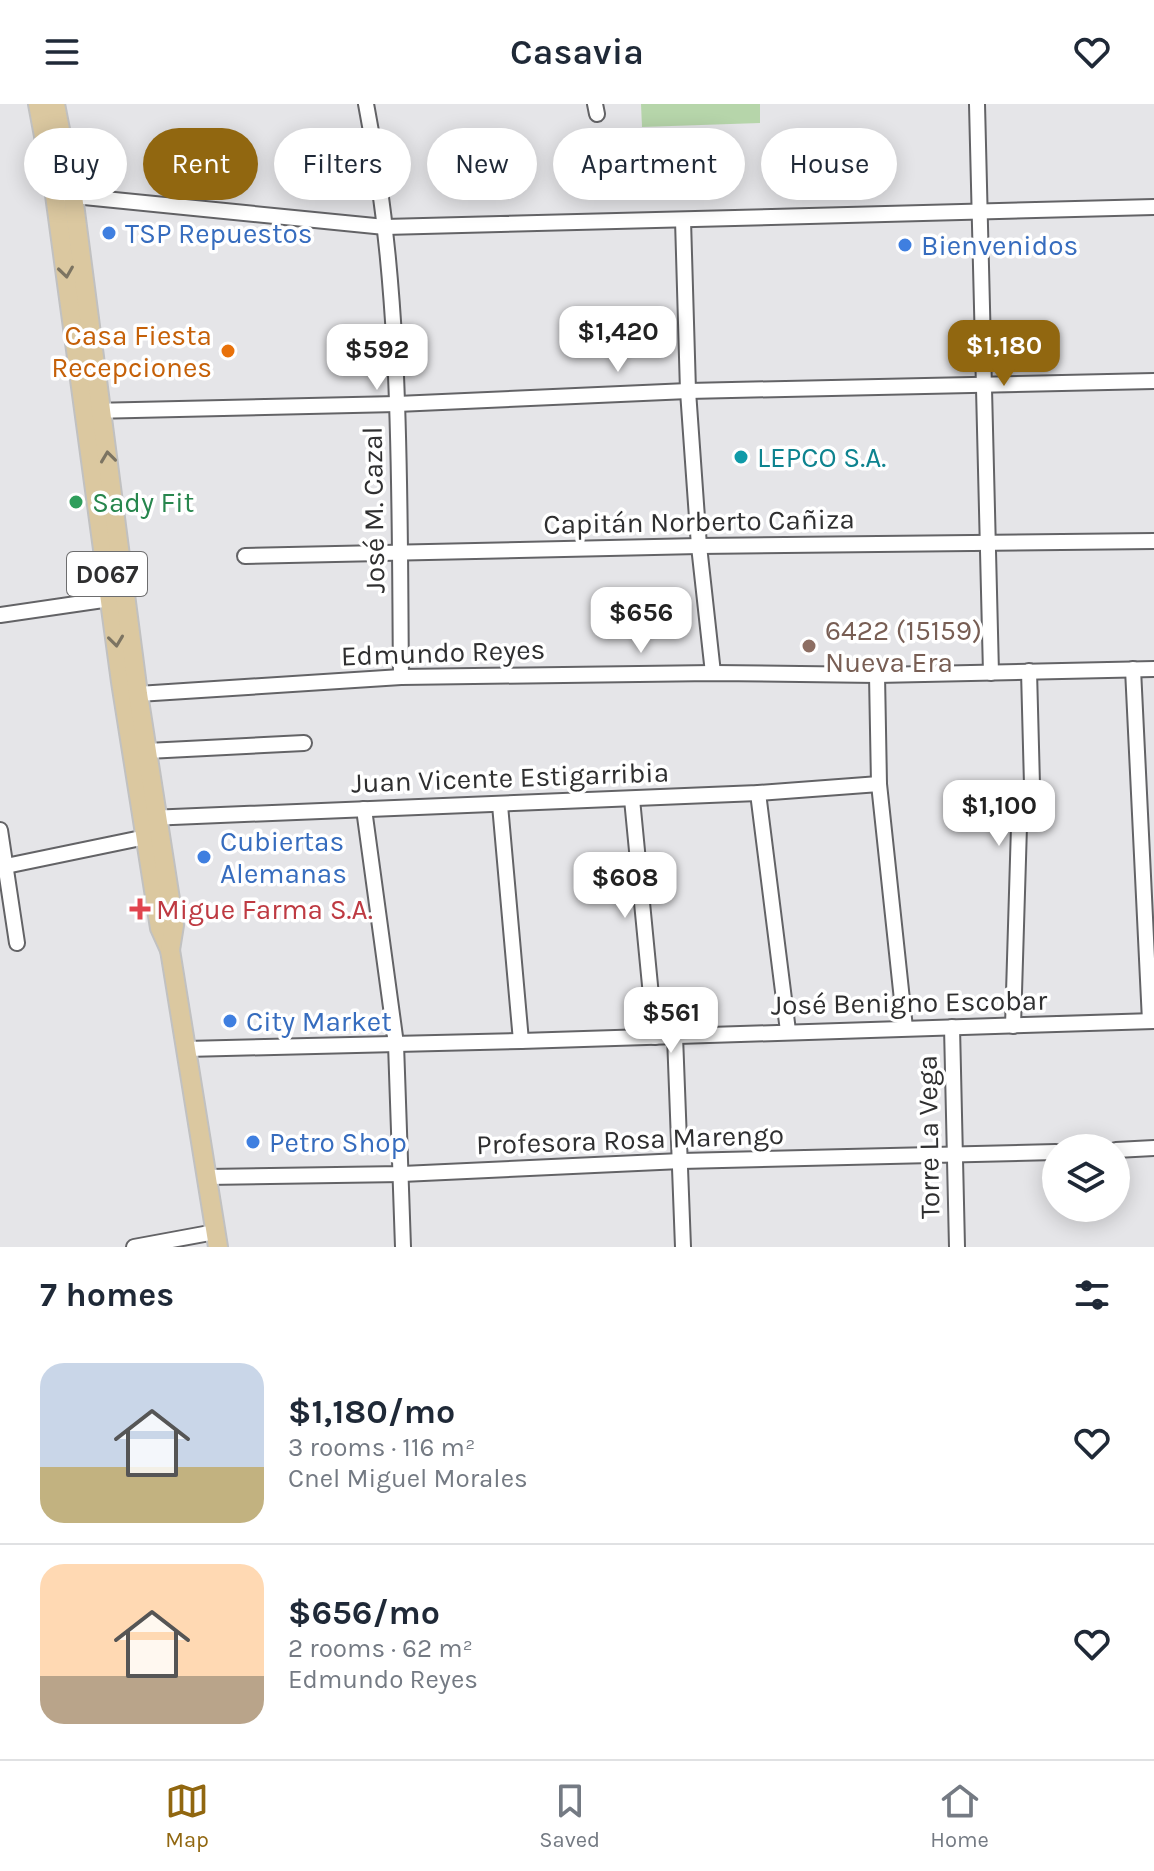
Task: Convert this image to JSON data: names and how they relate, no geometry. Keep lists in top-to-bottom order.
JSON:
{
  "streets": {
    "main road": ["D067"],
    "street": [
      "José M. Cazal",
      "Capitán Norberto Cañiza",
      "Edmundo Reyes",
      "Juan Vicente Estigarribia",
      "José Benigno Escobar",
      "Torre La Vega",
      "Profesora Rosa Marengo"
    ]
  },
  "crossings": [
    ["José M. Cazal", "Capitán Norberto Cañiza"],
    ["José M. Cazal", "Edmundo Reyes"],
    ["D067", "Edmundo Reyes"],
    ["D067", "Juan Vicente Estigarribia"],
    ["D067", "José Benigno Escobar"],
    ["D067", "Profesora Rosa Marengo"],
    ["José Benigno Escobar", "Torre La Vega"],
    ["Torre La Vega", "Profesora Rosa Marengo"]
  ],
  "places": {
    "other": [
      "TSP Repuestos",
      "Bienvenidos",
      "Casa Fiesta Recepciones",
      "LEPCO S.A.",
      "Sady Fit",
      "6422 (15159) Nueva Era",
      "Cubiertas Alemanas",
      "City Market",
      "Petro Shop"
    ],
    "health": ["Migue Farma S.A."]
  },
  "page": {
    "header": "Casavia",
    "chip": [
      "Buy",
      "Rent",
      "Filters",
      "New",
      "Apartment",
      "House"
    ],
    "price": [
      "$1,420",
      "$1,180",
      "$592",
      "$656",
      "$1,100",
      "$608",
      "$561"
    ],
    "heading": "7 homes",
    "list": [
      {
        "name": "$1,180/mo",
        "note": "3 rooms · 116 m² · Cnel Miguel Morales"
      },
      {
        "name": "$656/mo",
        "note": "2 rooms · 62 m² · Edmundo Reyes"
      }
    ],
    "tabs": ["Map", "Saved", "Home"]
  }
}
